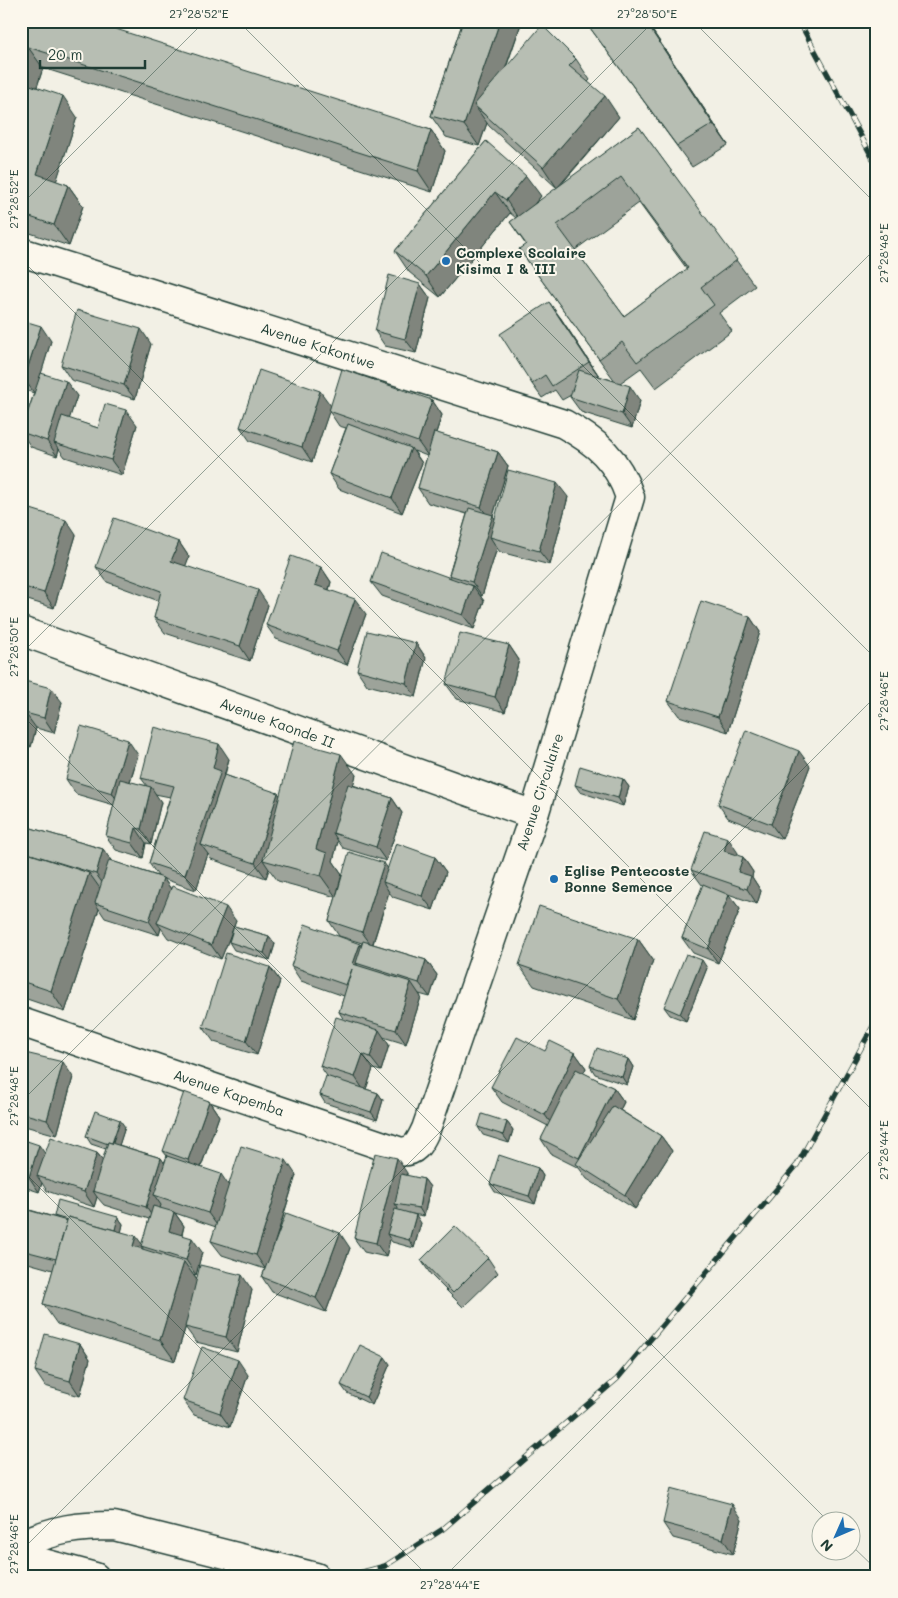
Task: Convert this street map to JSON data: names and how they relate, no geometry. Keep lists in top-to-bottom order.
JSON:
{
  "streets": {
    "street": [
      "Avenue Kakontwe",
      "Avenue Kaonde II",
      "Avenue Circulaire",
      "Avenue Kapemba"
    ]
  },
  "crossings": [
    ["Avenue Kakontwe", "Avenue Circulaire"],
    ["Avenue Kaonde II", "Avenue Circulaire"],
    ["Avenue Circulaire", "Avenue Kapemba"]
  ],
  "places": ["Complexe Scolaire Kisima I & III", "Eglise Pentecoste Bonne Semence"],
  "scale_bar": "20 m",
  "north": "bottom left",
  "coordinates": [
    "27°28'52\"E",
    "27°28'50\"E",
    "27°28'48\"E",
    "27°28'46\"E",
    "27°28'44\"E"
  ]
}
